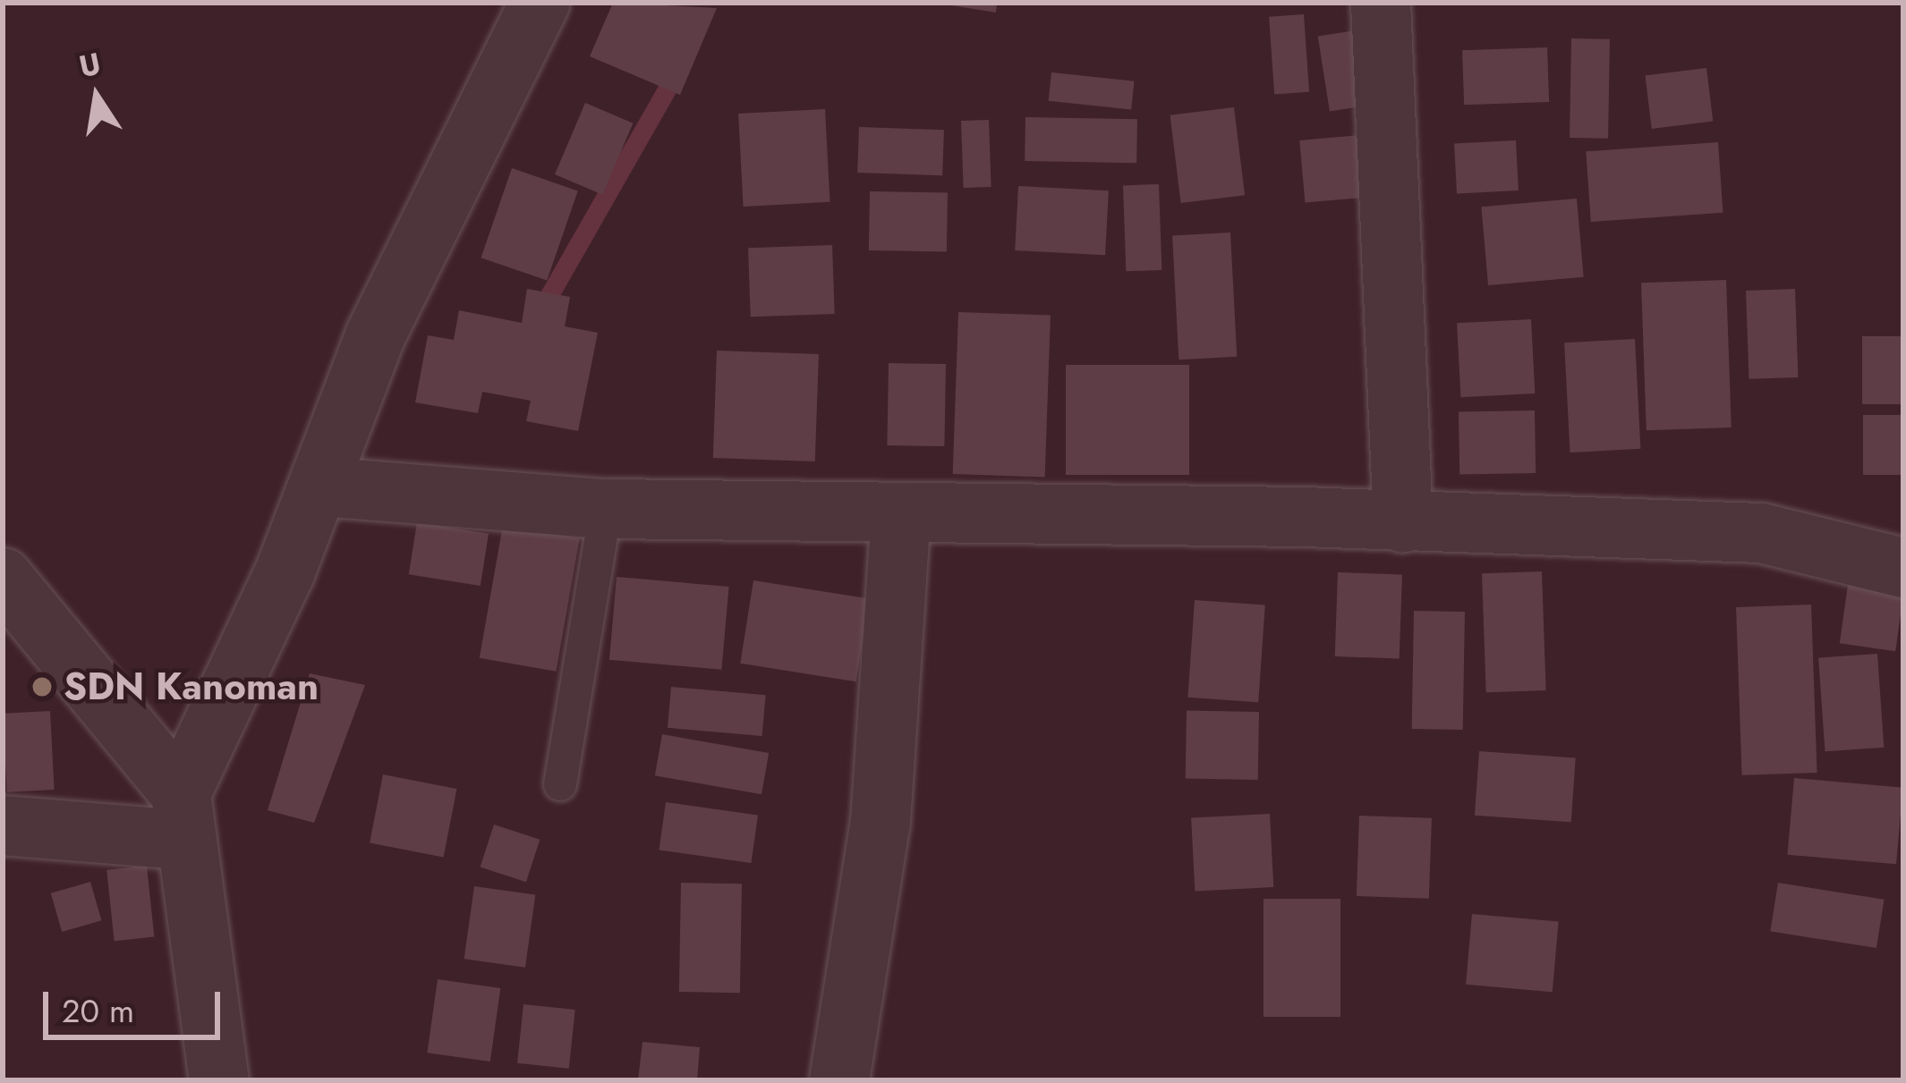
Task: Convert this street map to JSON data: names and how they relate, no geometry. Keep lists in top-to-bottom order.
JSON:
{
  "places": ["SDN Kanoman"],
  "scale_bar": "20 m",
  "north": "top"
}
